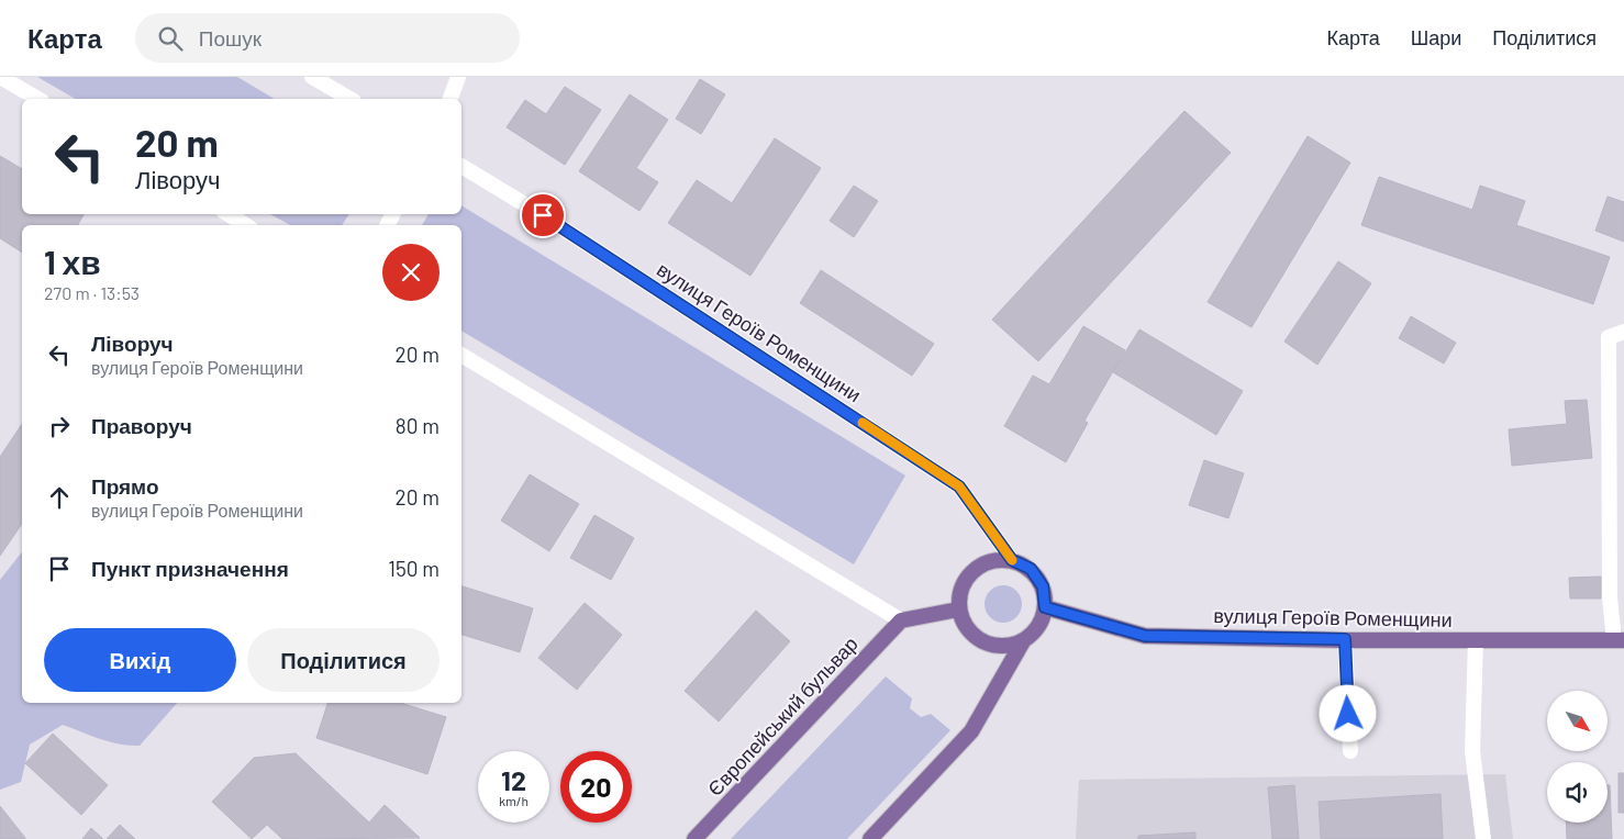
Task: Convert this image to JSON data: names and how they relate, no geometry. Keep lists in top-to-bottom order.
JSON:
{
  "streets": {
    "main road": ["вулиця Героїв Роменщини", "Європейський бульвар"]
  },
  "north": "bottom right",
  "page": {
    "header": "Карта",
    "search": "Пошук",
    "nav": ["Карта", "Шари", "Поділитися"],
    "turn": ["20 m", "Ліворуч"],
    "heading": ["1 хв", "270 m · 13:53"],
    "list": [
      {
        "name": "Ліворуч",
        "note": "вулиця Героїв Роменщини",
        "value": "20 m"
      },
      {
        "name": "Праворуч",
        "value": "80 m"
      },
      {
        "name": "Прямо",
        "note": "вулиця Героїв Роменщини",
        "value": "20 m"
      },
      {
        "name": "Пункт призначення",
        "value": "150 m"
      }
    ],
    "buttons": ["Вихід", "Поділитися"],
    "speed": "12 km/h",
    "limit": "20"
  }
}
